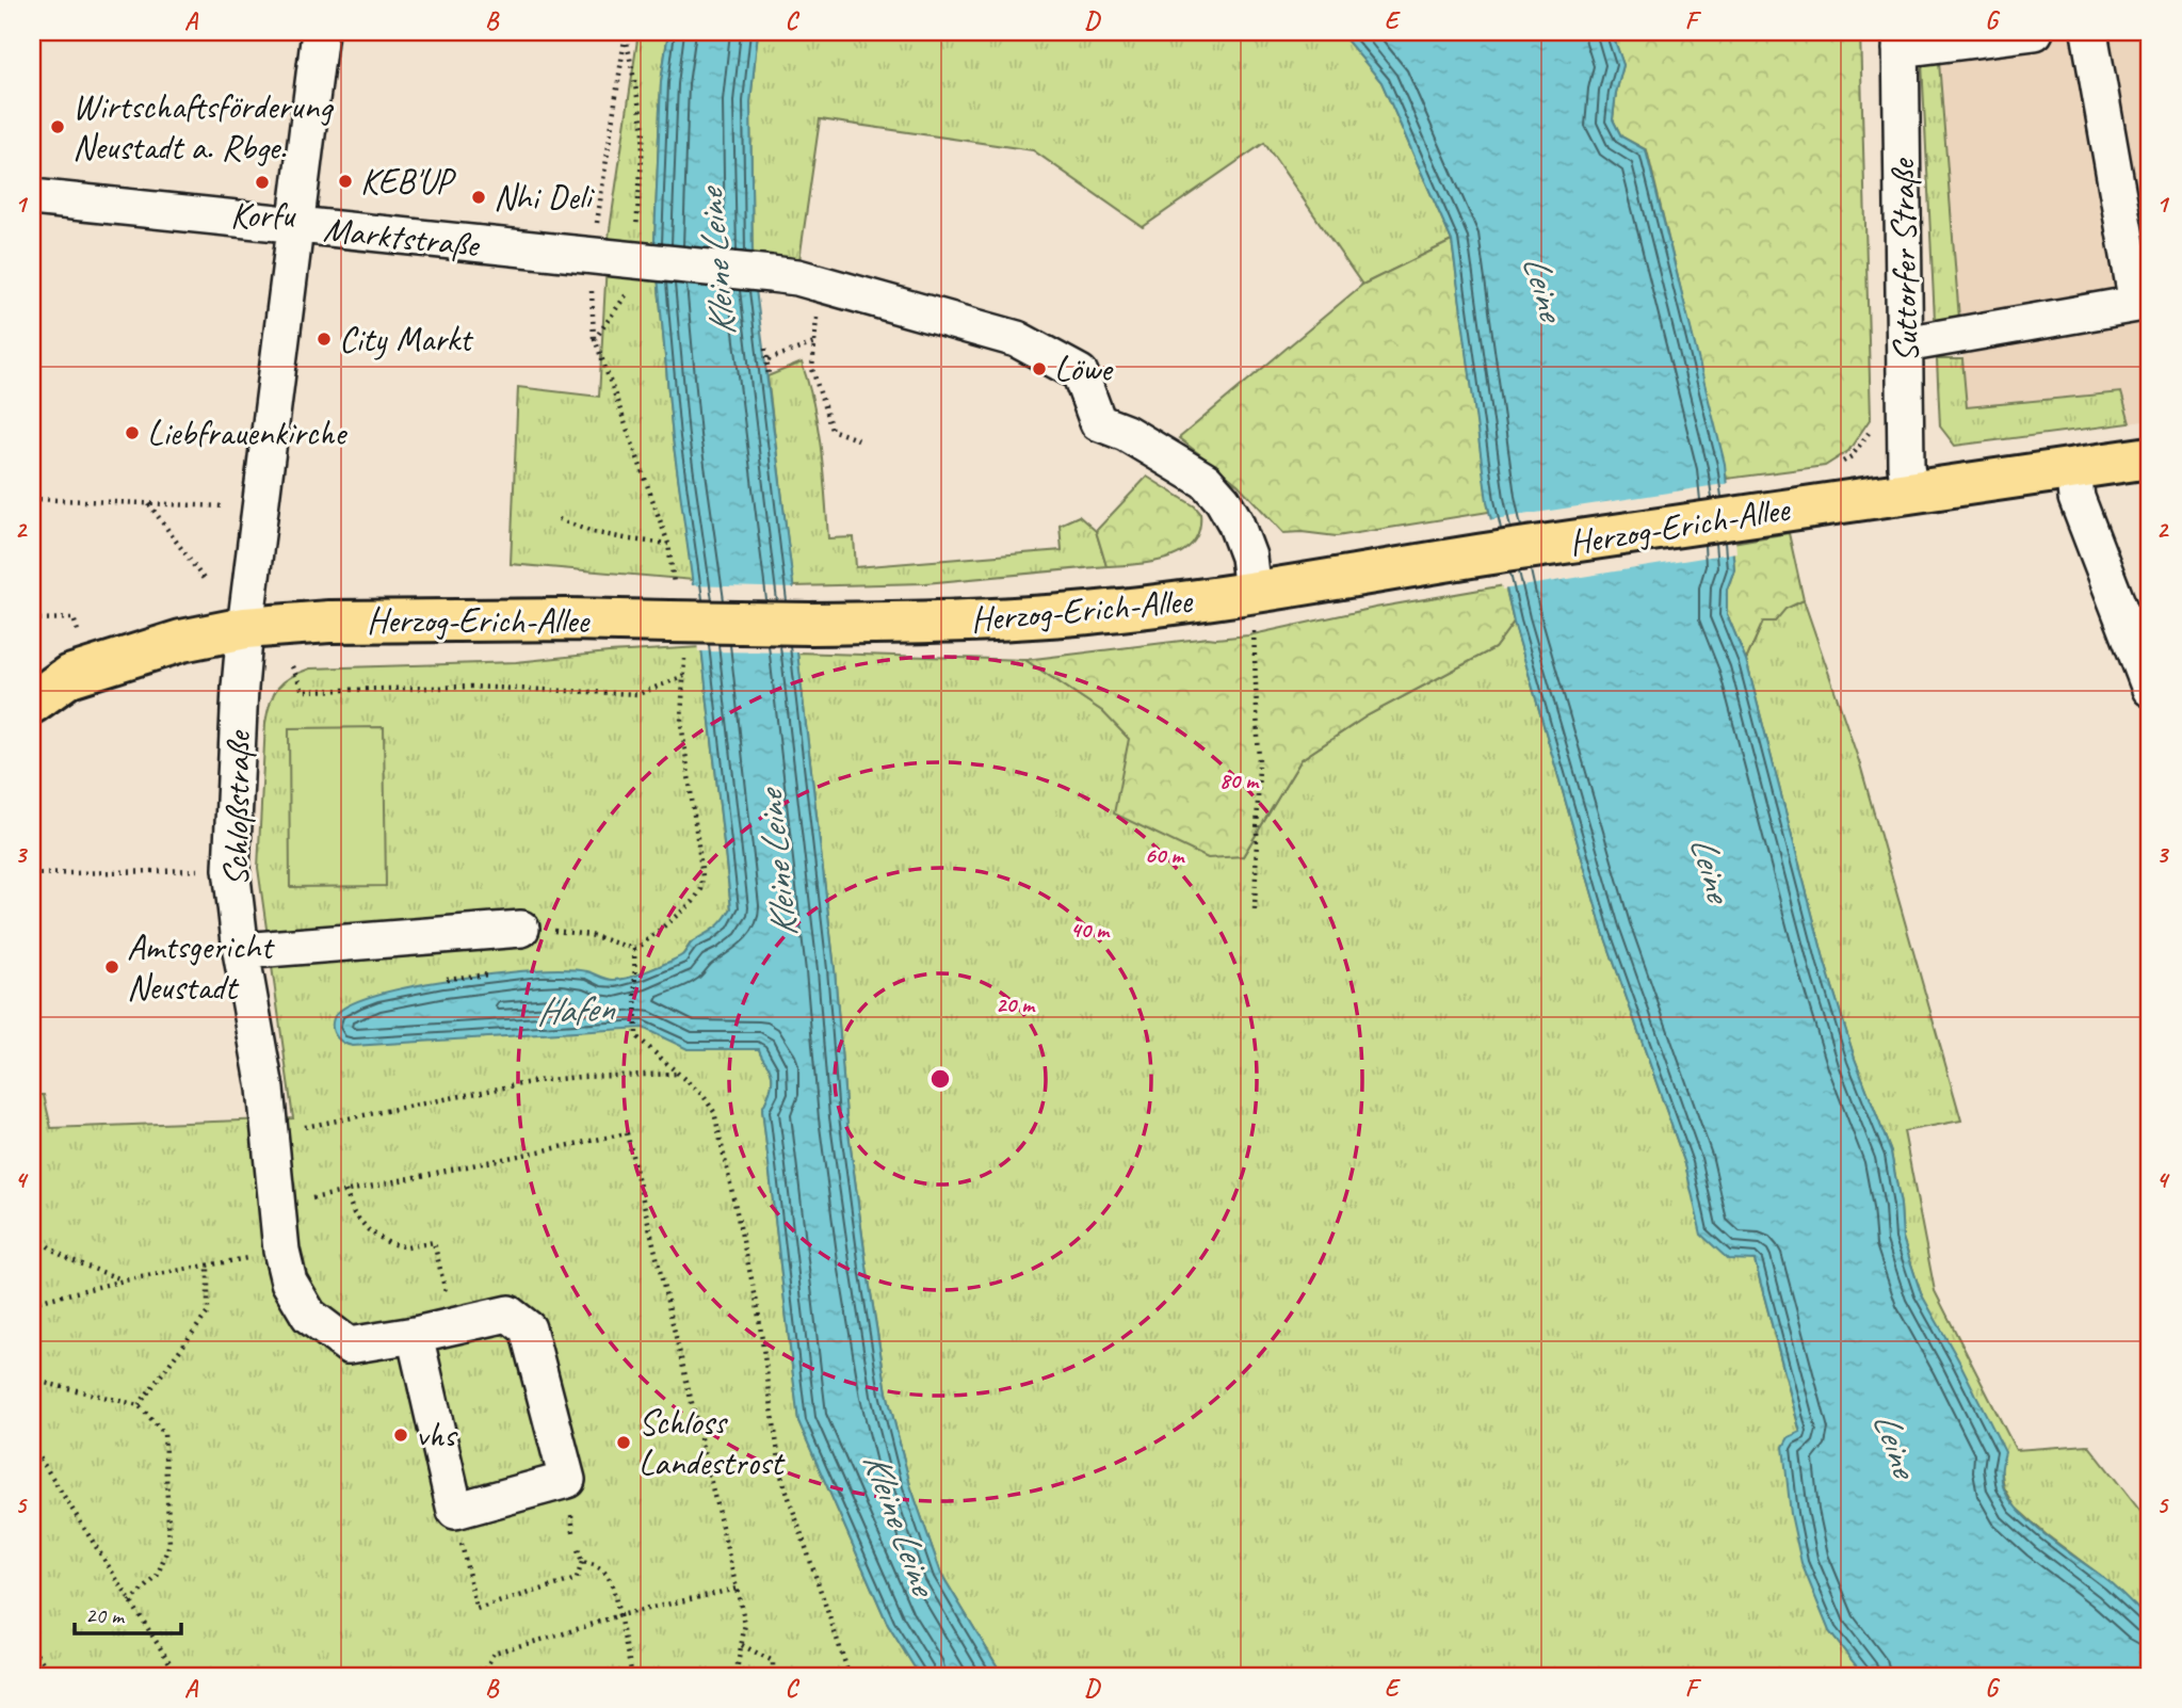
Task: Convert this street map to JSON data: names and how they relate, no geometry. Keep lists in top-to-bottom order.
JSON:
{
  "streets": {
    "main road": ["Herzog-Erich-Allee"],
    "street": ["Marktstraße", "Suttorfer Straße", "Schloßstraße"]
  },
  "crossings": [
    ["Marktstraße", "Herzog-Erich-Allee"],
    ["Marktstraße", "Schloßstraße"],
    ["Suttorfer Straße", "Herzog-Erich-Allee"],
    ["Herzog-Erich-Allee", "Schloßstraße"]
  ],
  "water": ["Kleine Leine", "Leine", "Hafen"],
  "places": [
    "Wirtschaftsförderung Neustadt a. Rbge.",
    "KEB'UP",
    "Korfu",
    "Nhi Deli",
    "City Markt",
    "Löwe",
    "Liebfrauenkirche",
    "Amtsgericht Neustadt",
    "vhs",
    "Schloss Landestrost"
  ],
  "scale_bar": "20 m",
  "grid": {
    "columns": [
      "A",
      "B",
      "C",
      "D",
      "E",
      "F",
      "G"
    ],
    "rows": [
      "1",
      "2",
      "3",
      "4",
      "5"
    ]
  },
  "rings": [
    "80 m",
    "60 m",
    "40 m",
    "20 m"
  ]
}
